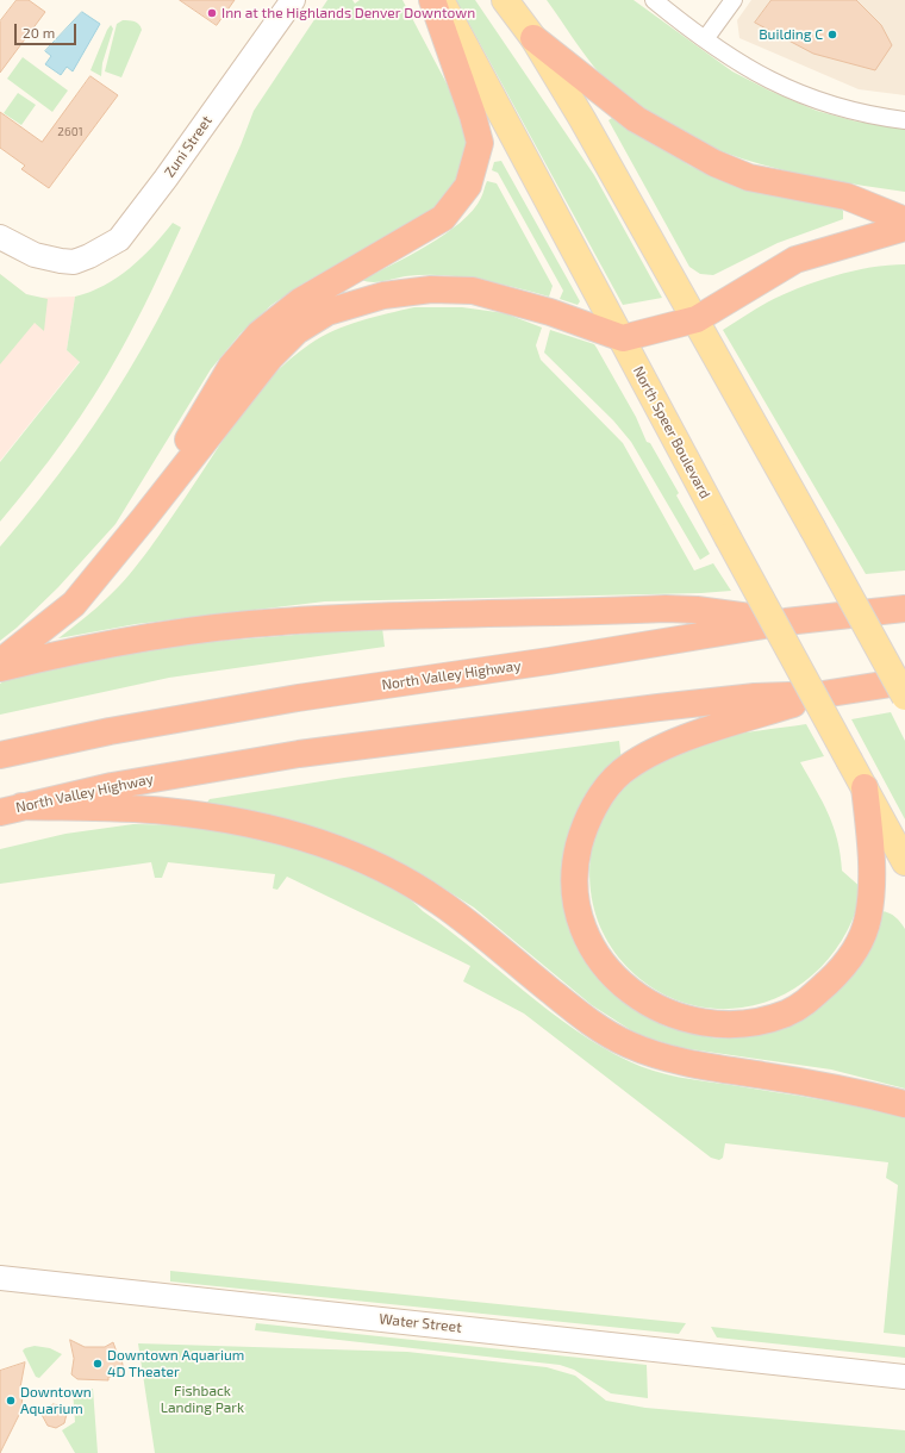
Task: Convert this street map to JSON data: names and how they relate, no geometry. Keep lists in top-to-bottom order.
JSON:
{
  "streets": {
    "highway": ["North Valley Highway"],
    "main road": ["North Speer Boulevard"],
    "street": ["Zuni Street", "Water Street"]
  },
  "parks": ["Fishback Landing Park"],
  "places": [
    "Inn at the Highlands Denver Downtown",
    "Building C",
    "Downtown Aquarium 4D Theater",
    "Downtown Aquarium"
  ],
  "house_numbers": ["2601"],
  "scale_bar": "20 m"
}
